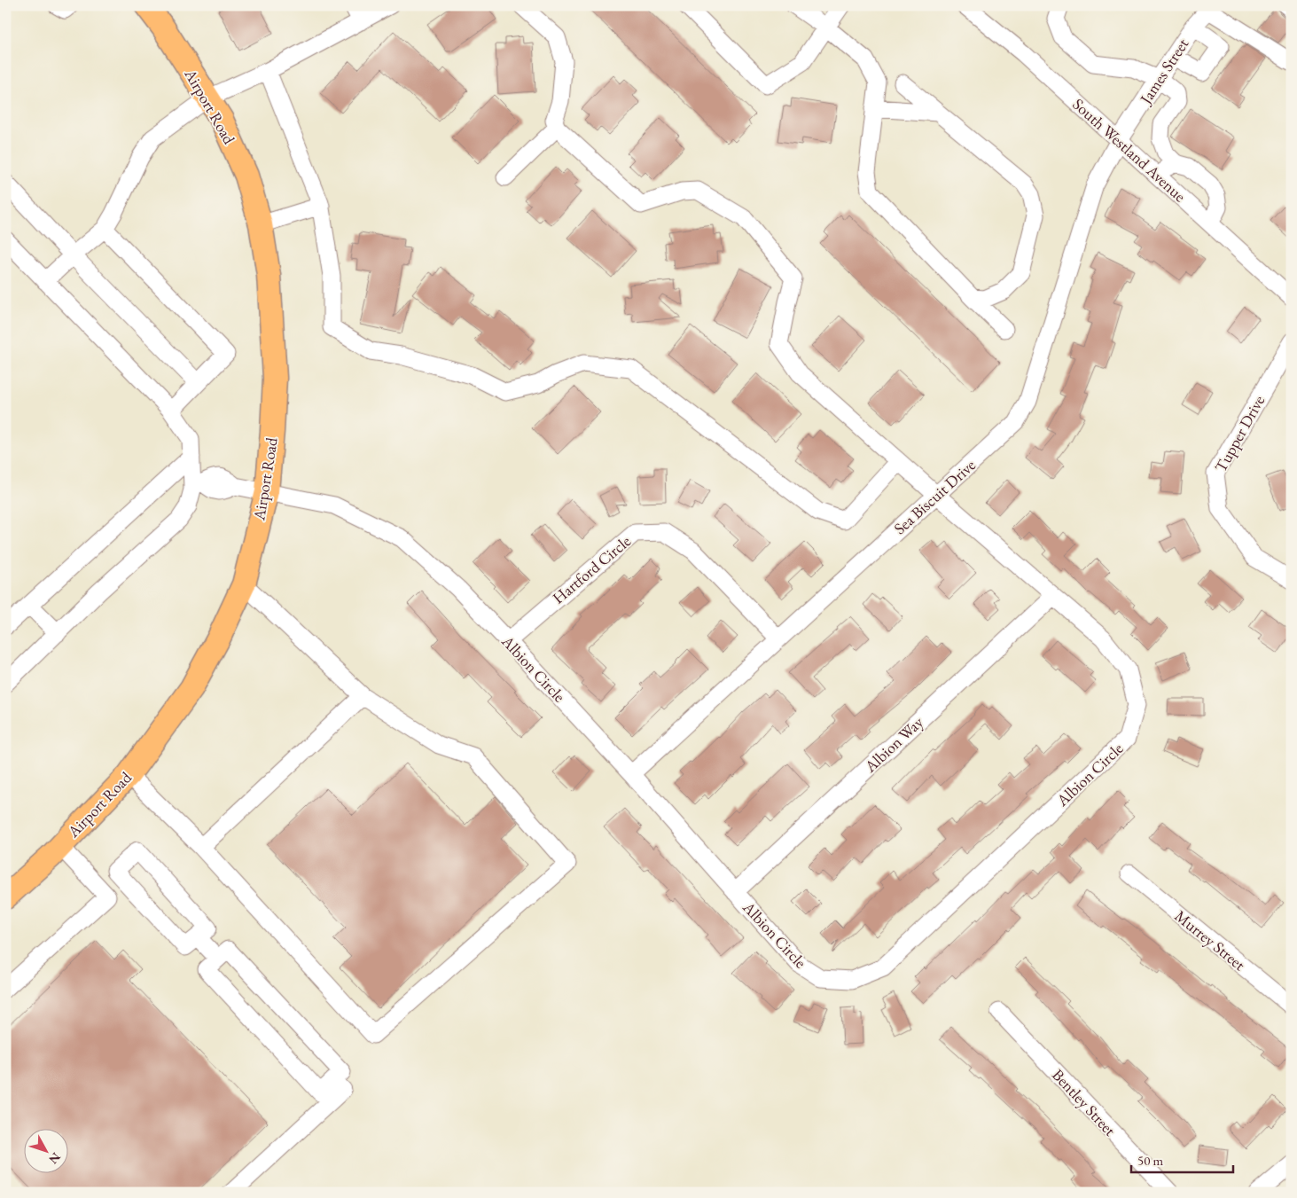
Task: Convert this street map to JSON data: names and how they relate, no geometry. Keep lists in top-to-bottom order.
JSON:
{
  "streets": {
    "highway": ["Airport Road"],
    "street": [
      "James Street",
      "South Westland Avenue",
      "Tupper Drive",
      "Sea Biscuit Drive",
      "Hartford Circle",
      "Albion Circle",
      "Albion Way",
      "Murrey Street",
      "Bentley Street"
    ]
  },
  "crossings": [
    ["James Street", "South Westland Avenue"],
    ["James Street", "Sea Biscuit Drive"],
    ["Airport Road", "Albion Circle"],
    ["South Westland Avenue", "Sea Biscuit Drive"],
    ["Sea Biscuit Drive", "Hartford Circle"],
    ["Sea Biscuit Drive", "Albion Circle"],
    ["Hartford Circle", "Albion Circle"],
    ["Albion Circle", "Albion Way"]
  ],
  "scale_bar": "50 m",
  "north": "bottom right"
}
